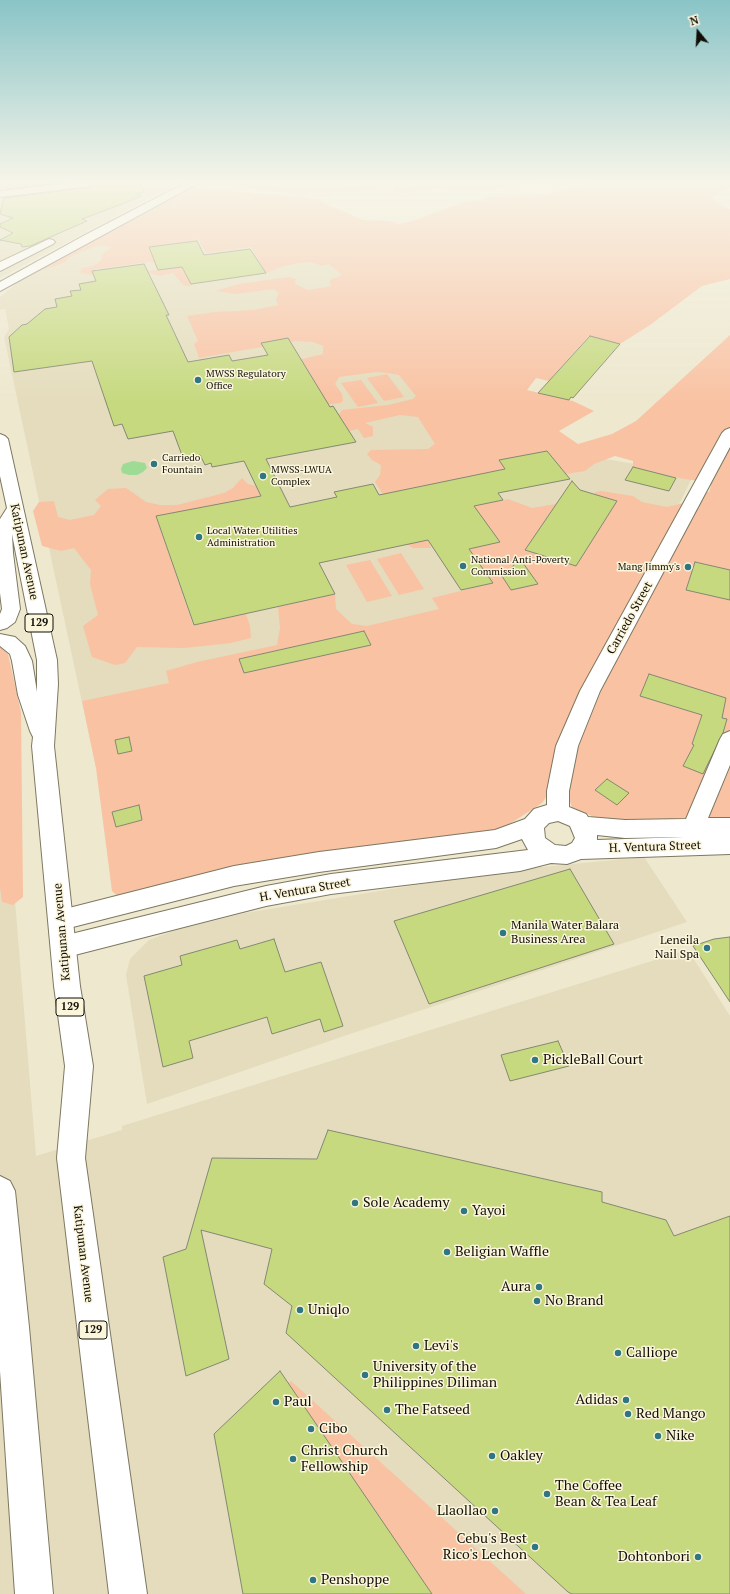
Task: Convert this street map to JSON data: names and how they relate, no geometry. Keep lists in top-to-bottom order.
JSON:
{
  "streets": {
    "main road": [
      "Katipunan Avenue",
      "Carriedo Street",
      "129",
      "H. Ventura Street"
    ]
  },
  "crossings": [
    ["Katipunan Avenue", "H. Ventura Street"],
    ["Carriedo Street", "H. Ventura Street"]
  ],
  "places": [
    "MWSS Regulatory Office",
    "Carriedo Fountain",
    "MWSS-LWUA Complex",
    "Local Water Utilities Administration",
    "National Anti-Poverty Commission",
    "Mang Jimmy's",
    "Manila Water Balara Business Area",
    "Leneila Nail Spa",
    "PickleBall Court",
    "Sole Academy",
    "Yayoi",
    "Beligian Waffle",
    "Aura",
    "No Brand",
    "Uniqlo",
    "Levi's",
    "Calliope",
    "University of the Philippines Diliman",
    "Adidas",
    "Paul",
    "The Fatseed",
    "Red Mango",
    "Cibo",
    "Nike",
    "Oakley",
    "Christ Church Fellowship",
    "The Coffee Bean & Tea Leaf",
    "Llaollao",
    "Cebu's Best Rico's Lechon",
    "Dohtonbori",
    "Penshoppe"
  ],
  "north": "top"
}
